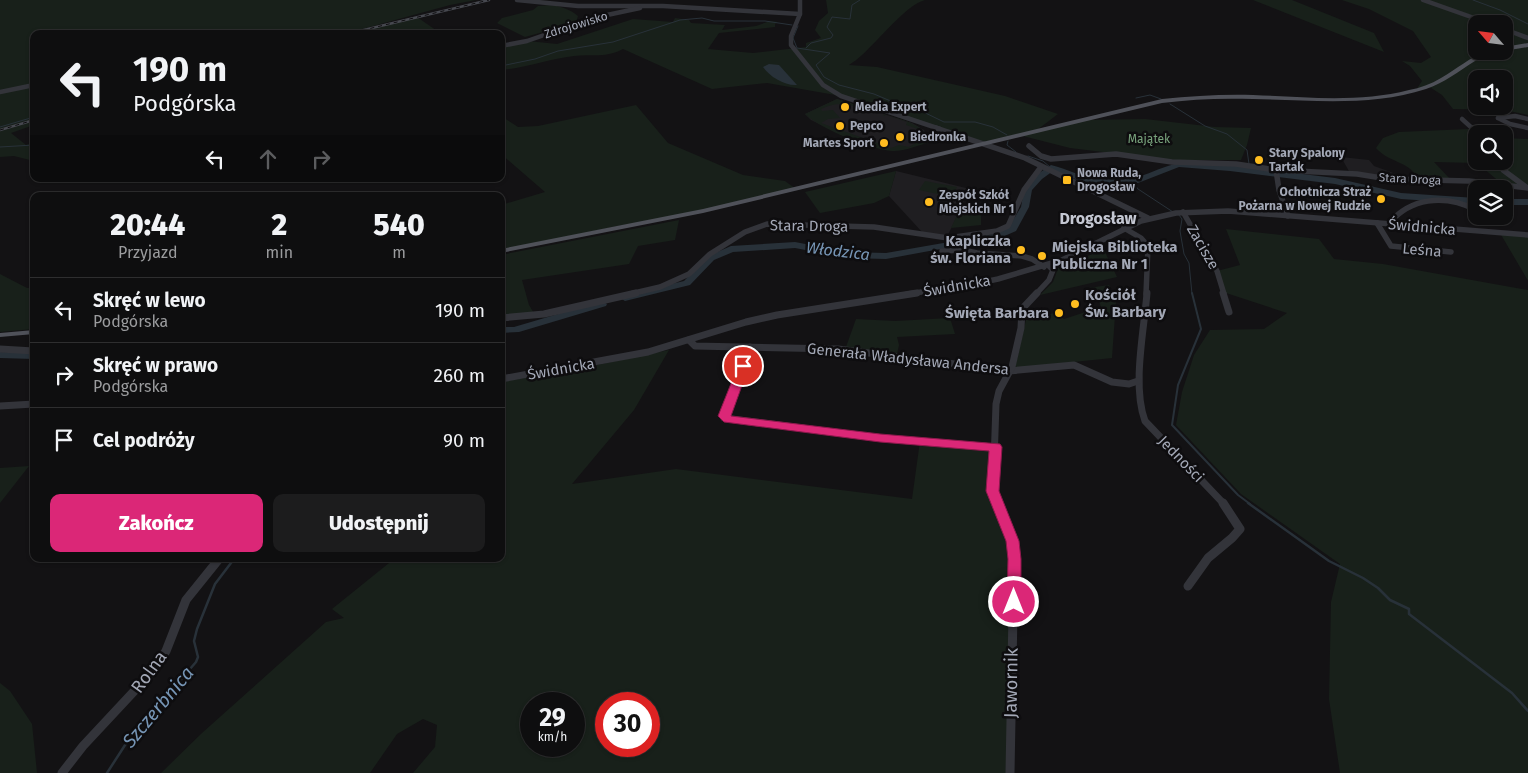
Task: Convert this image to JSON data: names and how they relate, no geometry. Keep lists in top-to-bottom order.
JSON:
{
  "streets": {
    "street": [
      "Zdrojowisko",
      "Stara Droga",
      "Świdnicka",
      "Zacisze",
      "Leśna",
      "Generała Władysława Andersa",
      "Jedności",
      "Rolna",
      "Jawornik"
    ]
  },
  "crossings": [
    ["Świdnicka", "Zacisze"],
    ["Świdnicka", "Leśna"],
    ["Świdnicka", "Generała Władysława Andersa"],
    ["Świdnicka", "Jawornik"],
    ["Generała Władysława Andersa", "Jedności"],
    ["Generała Władysława Andersa", "Jawornik"]
  ],
  "districts": ["Drogosław"],
  "water": ["Włodzica", "Szczerbnica"],
  "parks": ["Majątek"],
  "places": {
    "other": [
      "Media Expert",
      "Pepco",
      "Biedronka",
      "Martes Sport",
      "Stary Spalony Tartak",
      "Ochotnicza Straż Pożarna w Nowej Rudzie",
      "Zespół Szkół Miejskich Nr 1",
      "Kapliczka św. Floriana",
      "Miejska Biblioteka Publiczna Nr 1",
      "Kościół Św. Barbary",
      "Święta Barbara"
    ],
    "transit": ["Nowa Ruda, Drogosław"]
  },
  "north": "top left",
  "page": {
    "turn": ["190 m", "Podgórska"],
    "eta": [
      "20:44",
      "Przyjazd",
      "2",
      "min",
      "540",
      "m"
    ],
    "list": [
      {
        "name": "Skręć w lewo",
        "note": "Podgórska",
        "value": "190 m"
      },
      {
        "name": "Skręć w prawo",
        "note": "Podgórska",
        "value": "260 m"
      },
      {
        "name": "Cel podróży",
        "value": "90 m"
      }
    ],
    "buttons": ["Zakończ", "Udostępnij"],
    "speed": "29 km/h",
    "limit": "30"
  }
}
